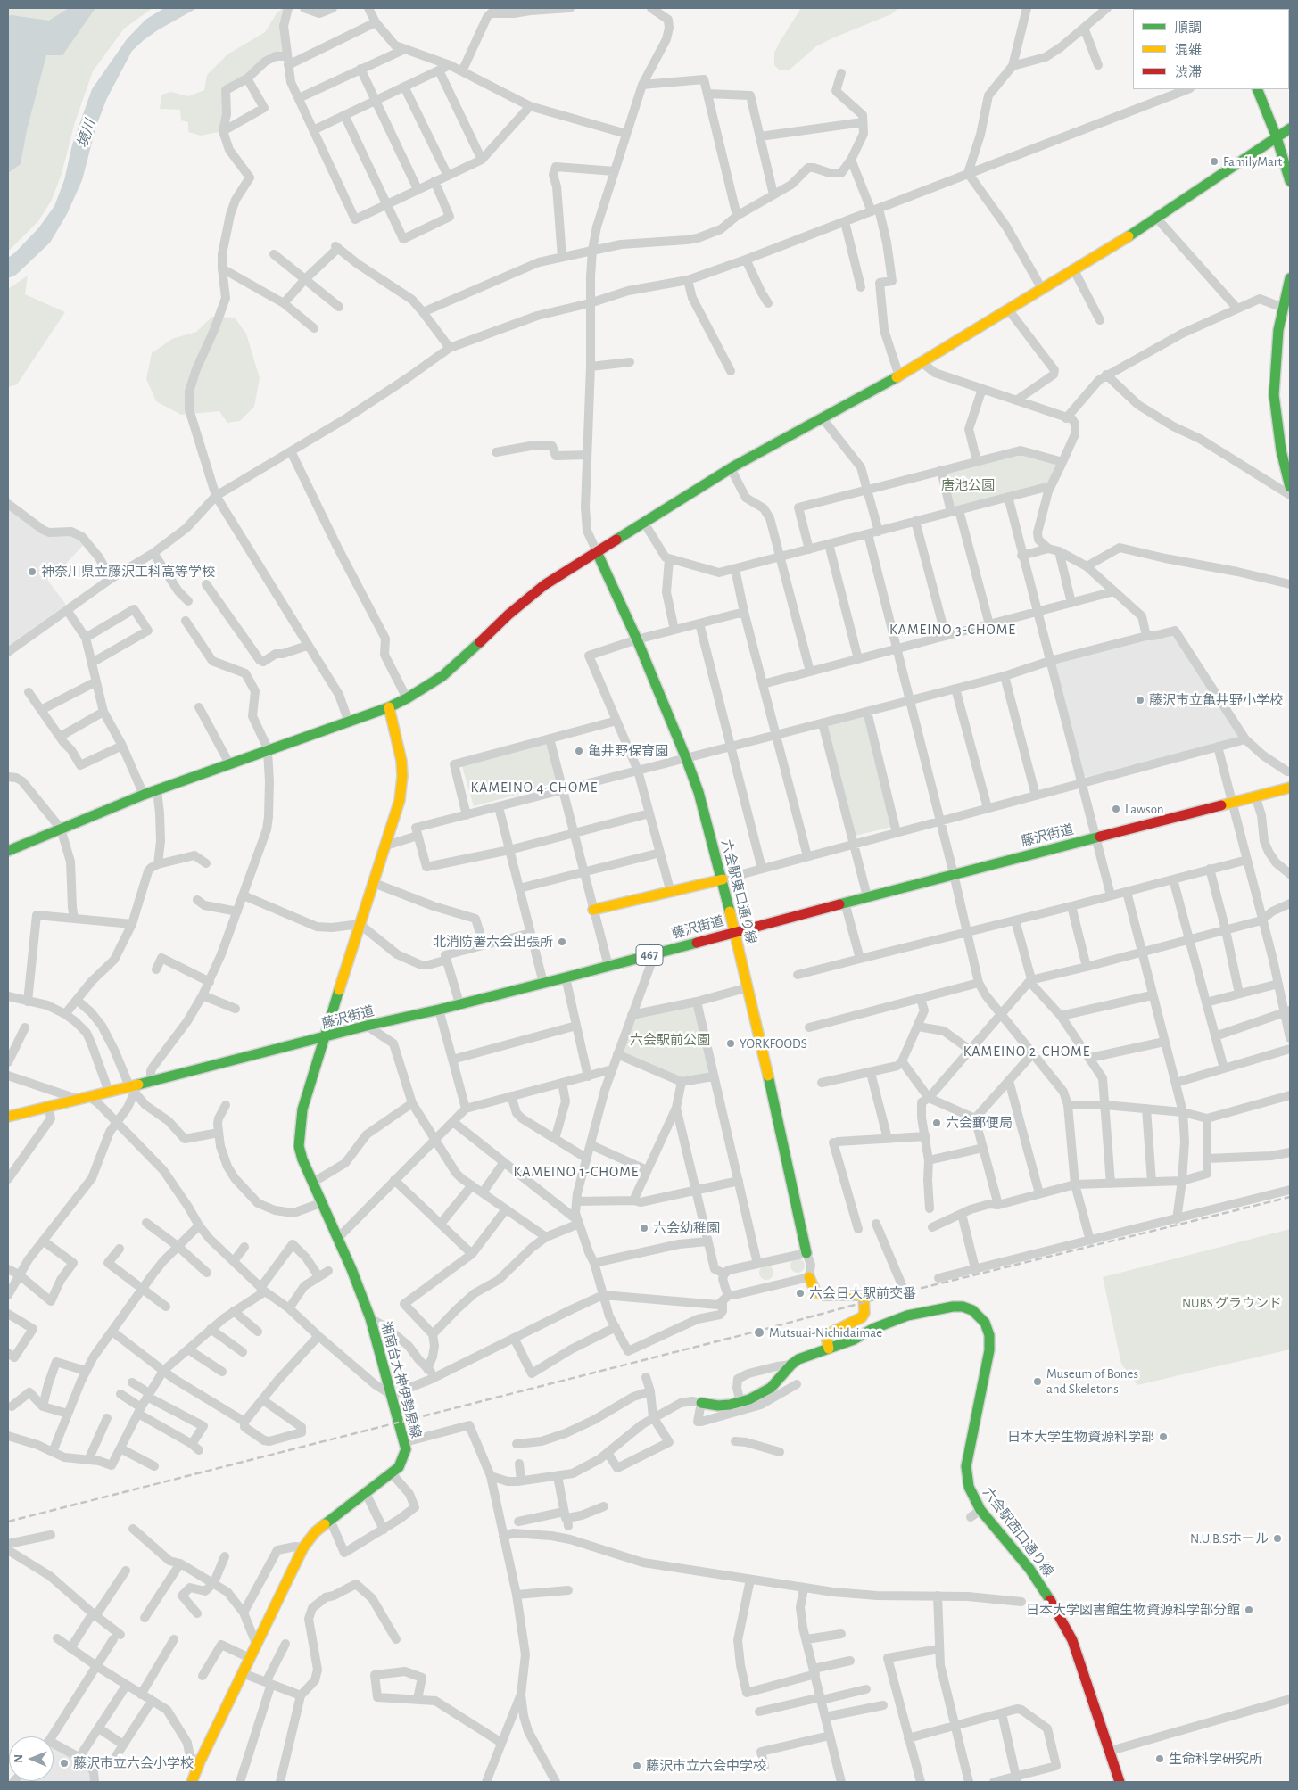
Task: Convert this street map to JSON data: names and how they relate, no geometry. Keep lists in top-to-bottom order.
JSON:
{
  "streets": {
    "main road": [
      "藤沢街道",
      "六会駅東口通り線",
      "467",
      "湘南台大神伊勢原線",
      "六会駅西口通り線"
    ]
  },
  "crossings": [
    ["藤沢街道", "六会駅東口通り線"],
    ["藤沢街道", "湘南台大神伊勢原線"]
  ],
  "districts": [
    "KAMEINO 3-CHOME",
    "KAMEINO 4-CHOME",
    "KAMEINO 2-CHOME",
    "KAMEINO 1-CHOME"
  ],
  "water": ["境川"],
  "parks": ["唐池公園", "六会駅前公園", "NUBS グラウンド"],
  "places": [
    "FamilyMart",
    "神奈川県立藤沢工科高等学校",
    "藤沢市立亀井野小学校",
    "亀井野保育園",
    "Lawson",
    "北消防署六会出張所",
    "YORKFOODS",
    "六会郵便局",
    "六会幼稚園",
    "六会日大駅前交番",
    "Mutsuai-Nichidaimae",
    "Museum of Bones and Skeletons",
    "日本大学生物資源科学部",
    "N.U.B.Sホール",
    "日本大学図書館生物資源科学部分館",
    "生命科学研究所",
    "藤沢市立六会小学校",
    "藤沢市立六会中学校"
  ],
  "legend": ["順調", "混雑", "渋滞"],
  "north": "left"
}
